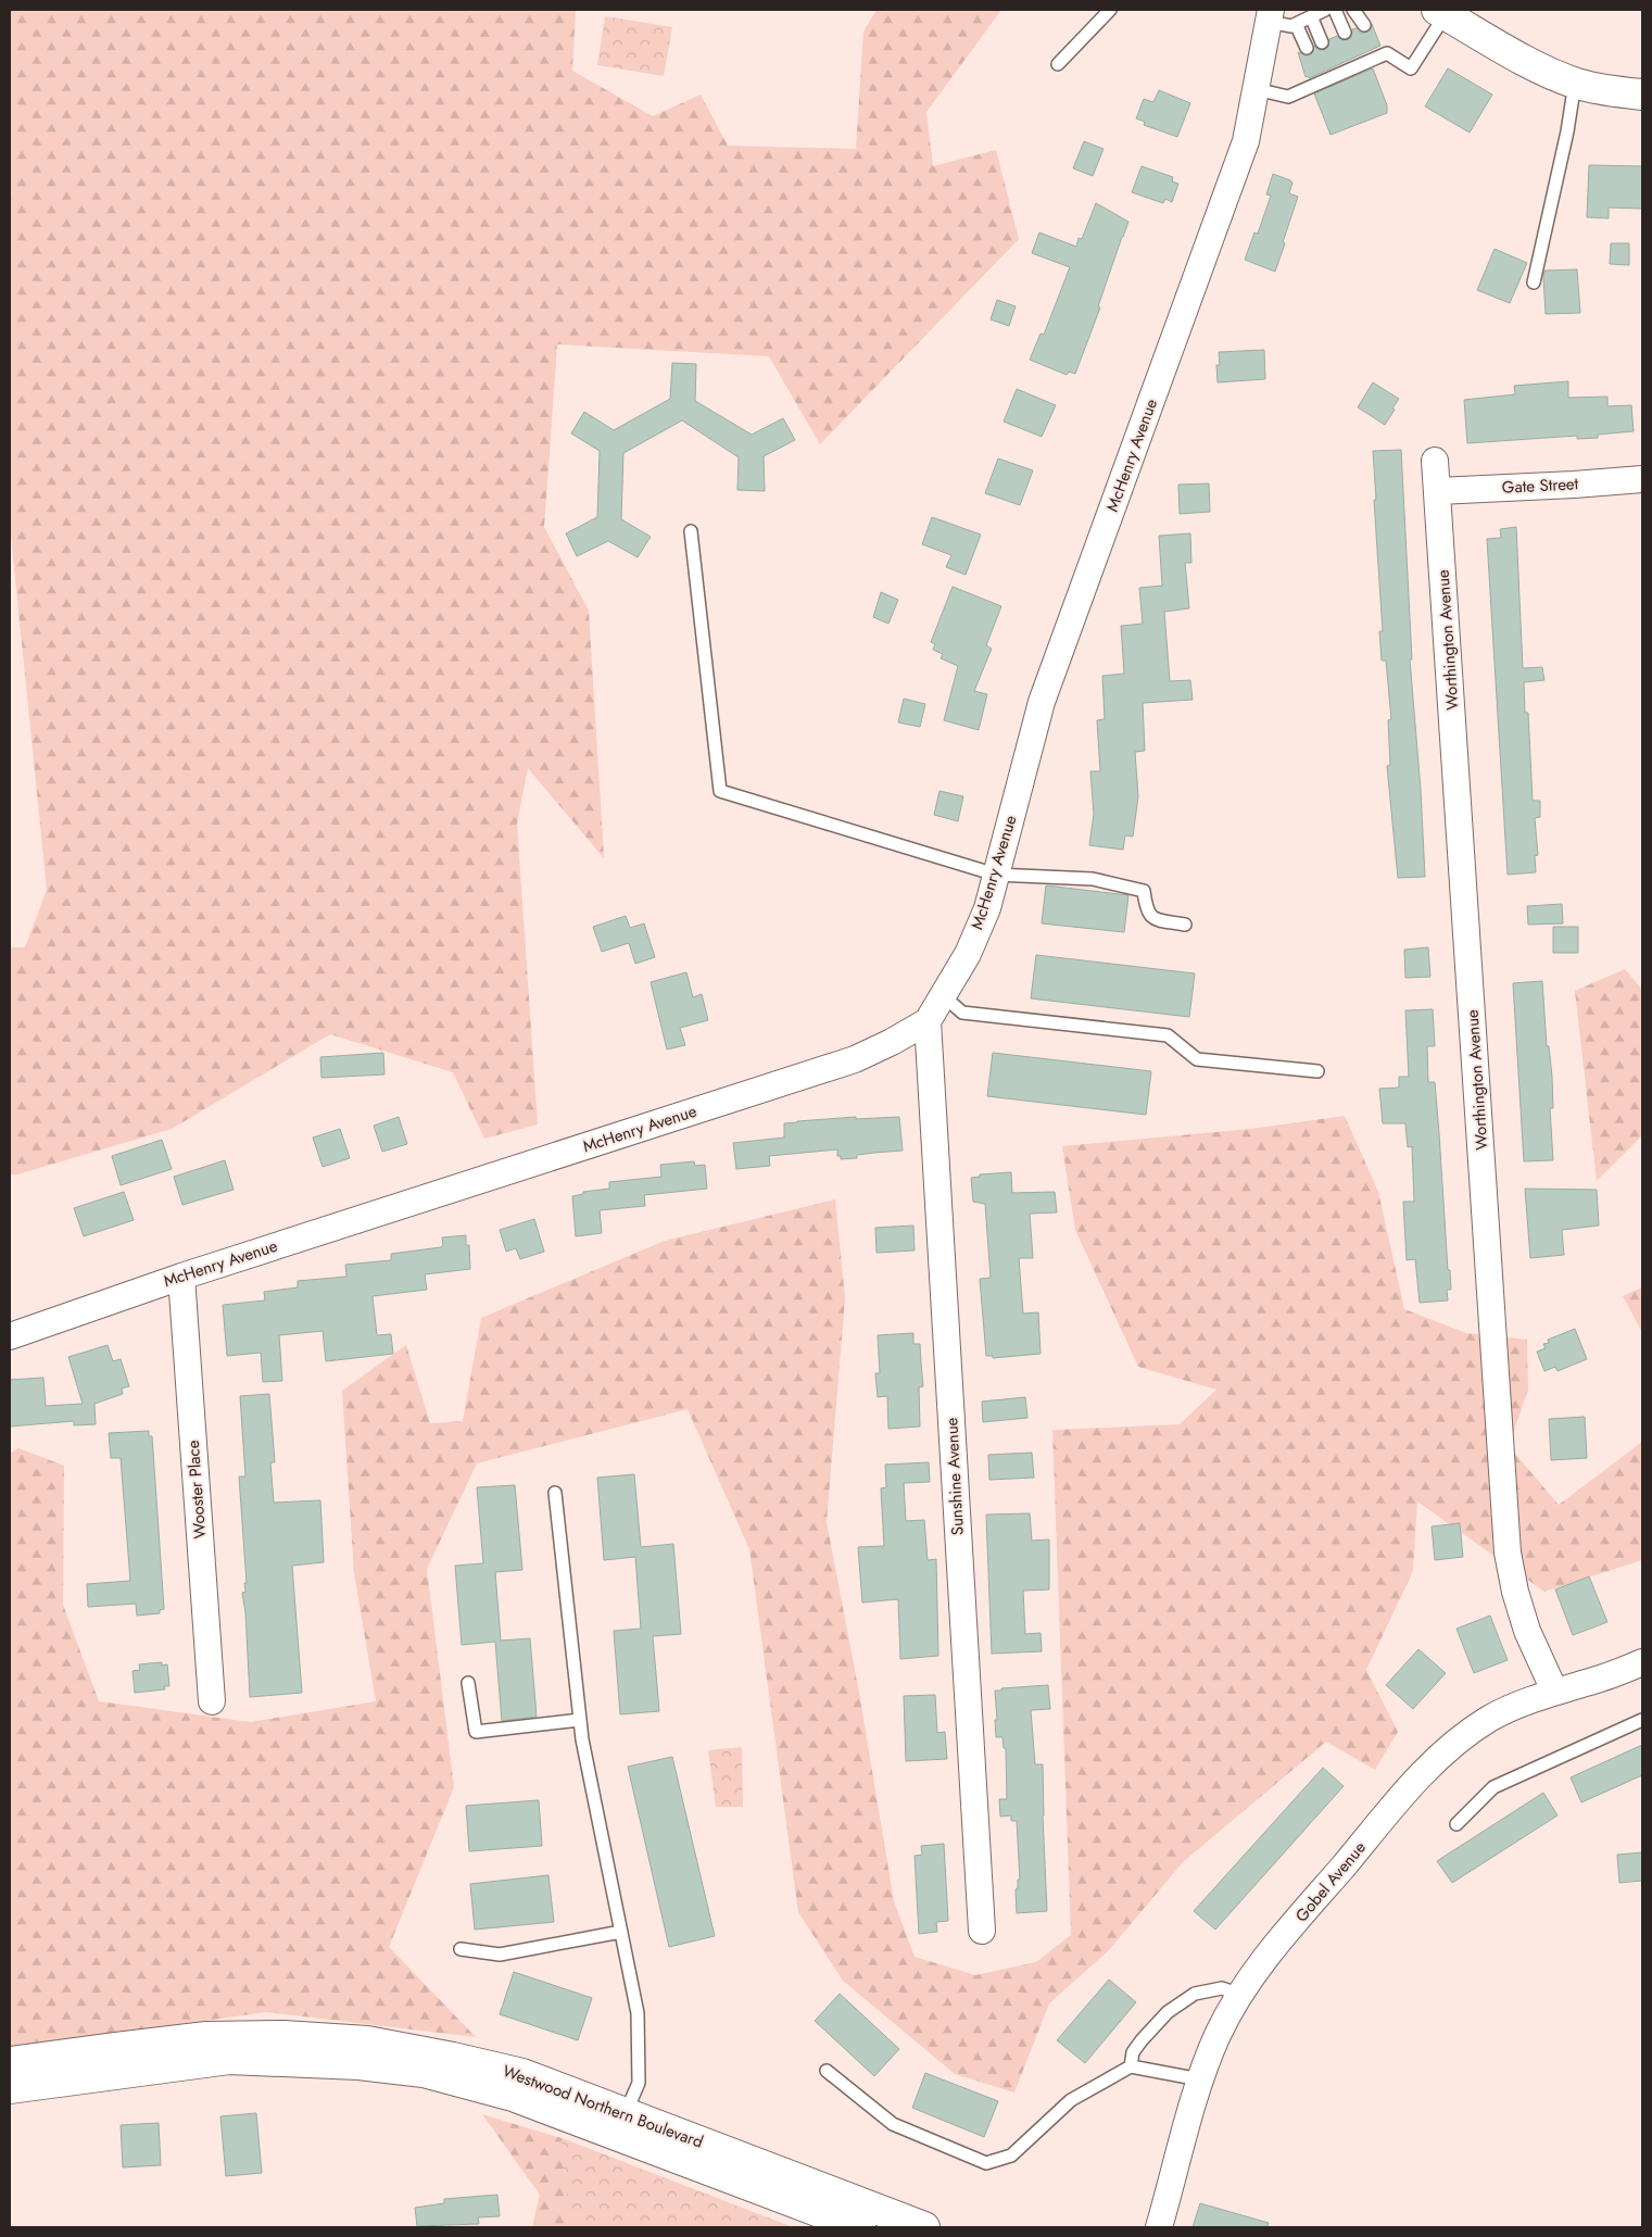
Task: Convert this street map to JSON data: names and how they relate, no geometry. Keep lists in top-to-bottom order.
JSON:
{
  "streets": {
    "main road": ["Westwood Northern Boulevard"],
    "street": [
      "McHenry Avenue",
      "Gate Street",
      "Worthington Avenue",
      "Sunshine Avenue",
      "Wooster Place",
      "Gobel Avenue"
    ]
  },
  "crossings": [
    ["McHenry Avenue", "Sunshine Avenue"],
    ["McHenry Avenue", "Wooster Place"],
    ["Gate Street", "Worthington Avenue"],
    ["Worthington Avenue", "Gobel Avenue"]
  ]
}
